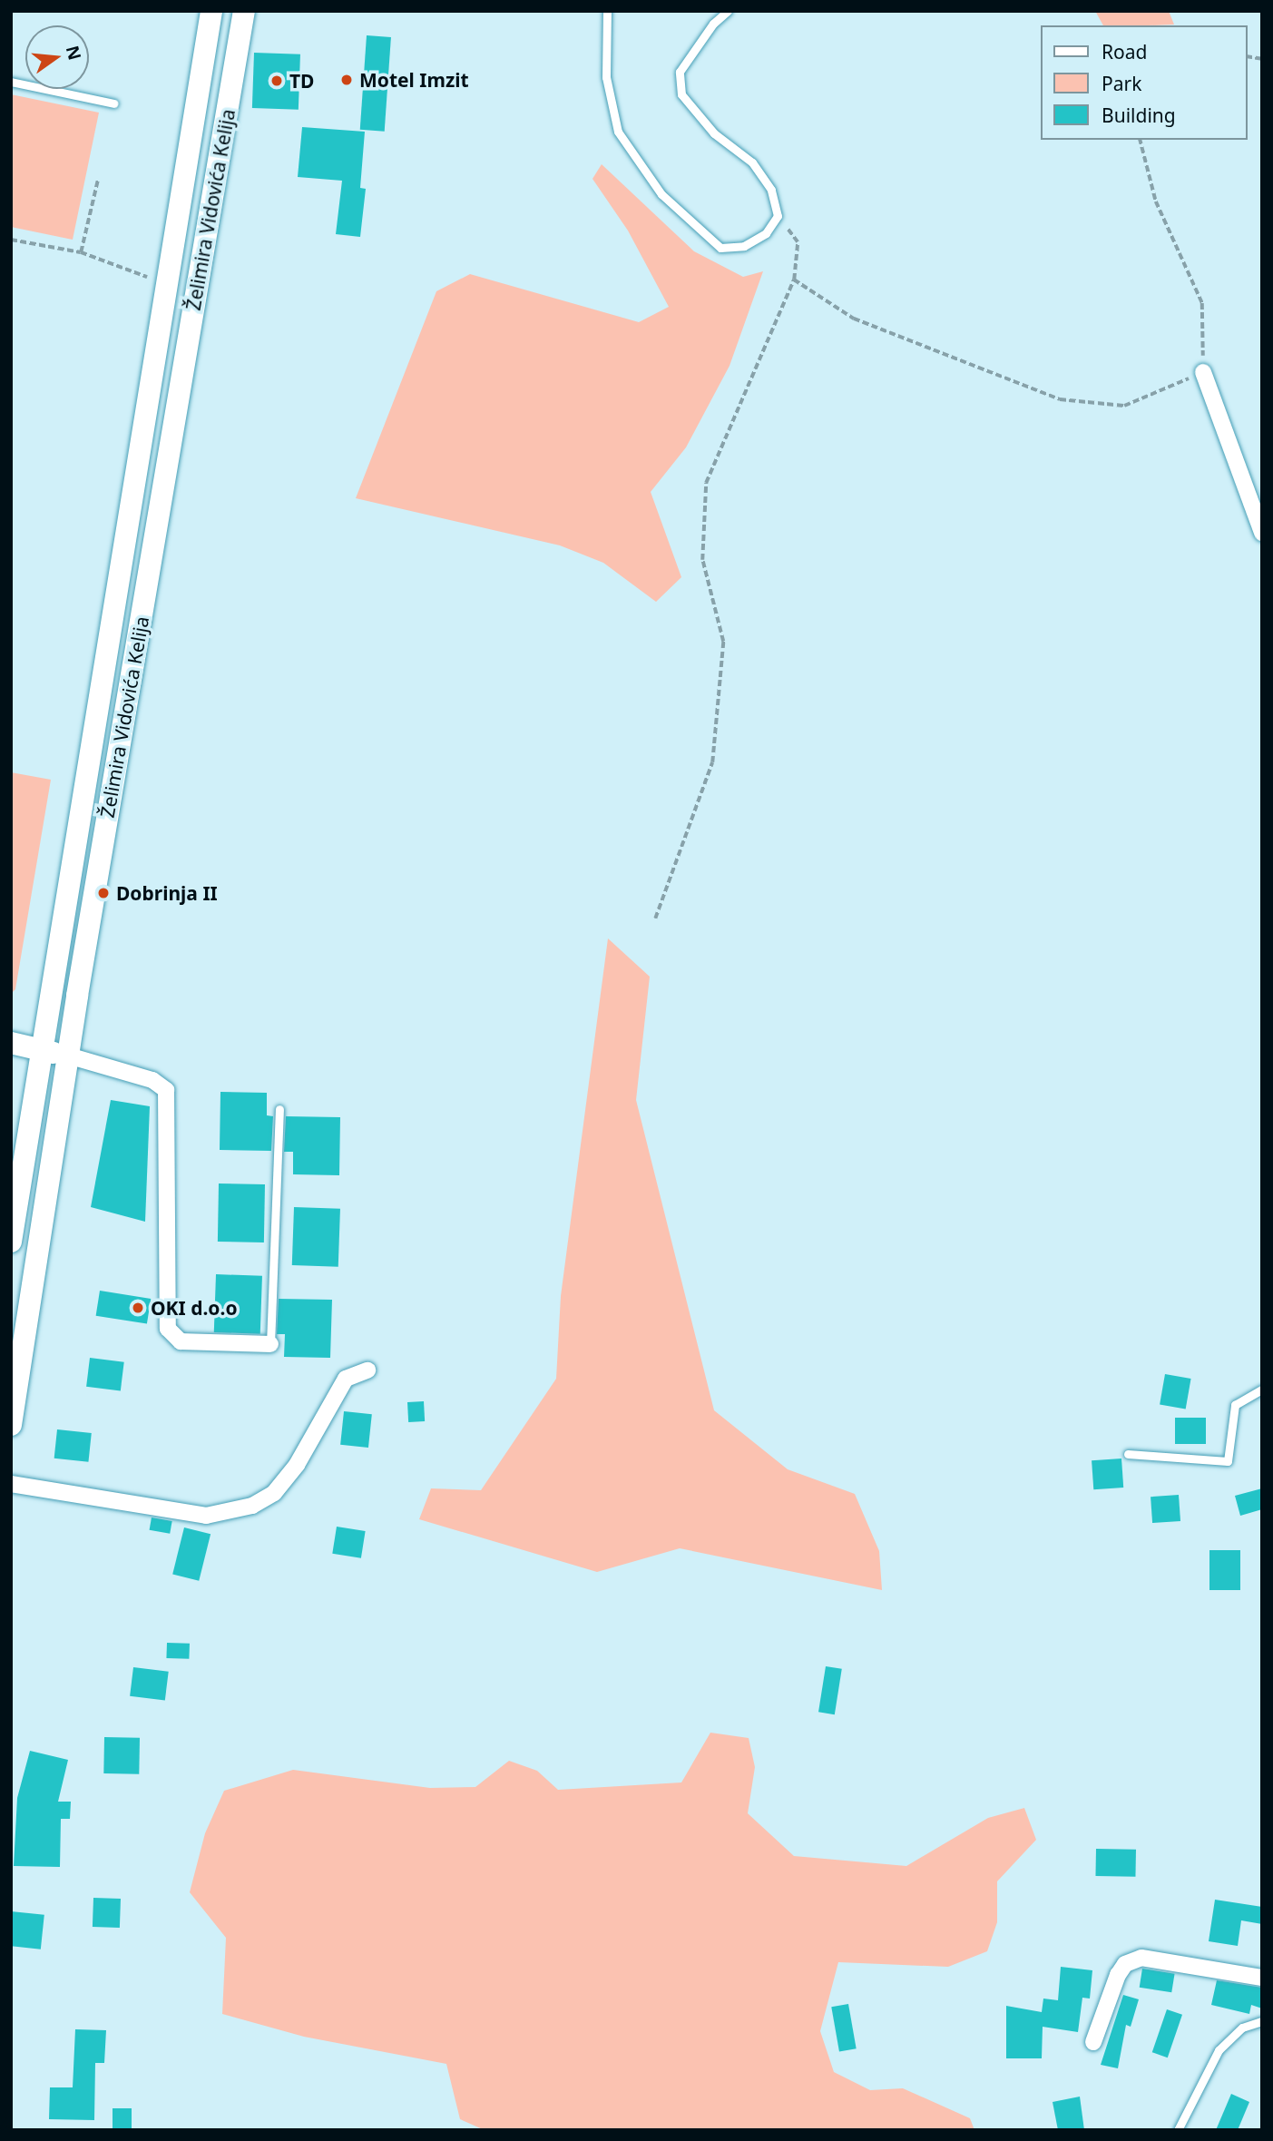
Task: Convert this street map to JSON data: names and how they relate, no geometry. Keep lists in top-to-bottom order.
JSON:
{
  "streets": {
    "main road": ["Želimira Vidovića Kelija"]
  },
  "places": [
    "Motel Imzit",
    "TD",
    "Dobrinja II",
    "OKI d.o.o"
  ],
  "legend": ["Road", "Park", "Building"],
  "north": "right"
}
